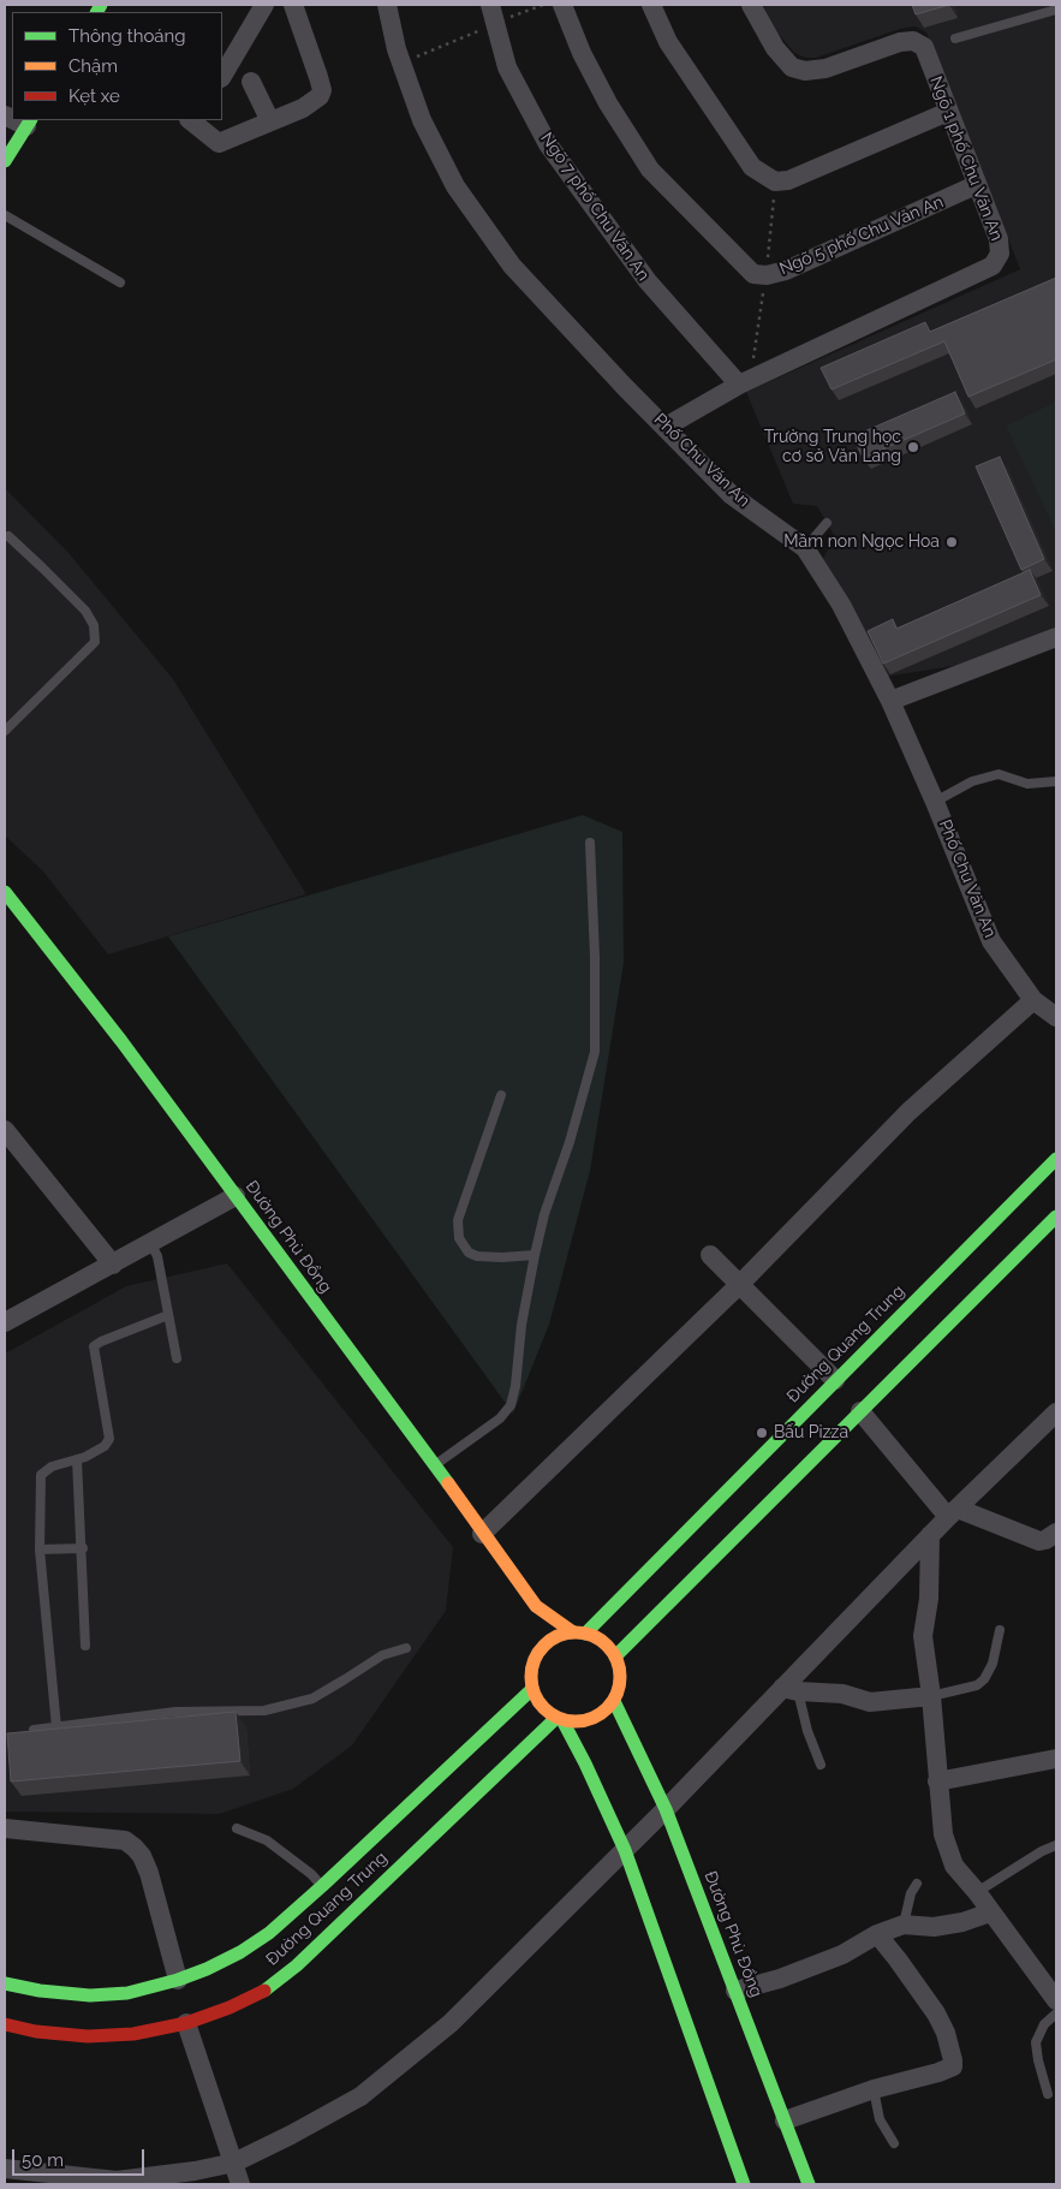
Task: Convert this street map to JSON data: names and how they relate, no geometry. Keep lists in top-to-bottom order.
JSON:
{
  "streets": {
    "main road": ["Đường Phù Đổng", "Đường Quang Trung"],
    "street": [
      "Ngõ 1 phố Chu Văn An",
      "Ngõ 7 phố Chu Văn An",
      "Ngõ 5 phố Chu Văn An",
      "Phố Chu Văn An"
    ]
  },
  "crossings": [
    ["Ngõ 1 phố Chu Văn An", "Ngõ 7 phố Chu Văn An"],
    ["Ngõ 1 phố Chu Văn An", "Ngõ 5 phố Chu Văn An"],
    ["Ngõ 1 phố Chu Văn An", "Phố Chu Văn An"],
    ["Đường Phù Đổng", "Đường Quang Trung"]
  ],
  "places": ["Trường Trung học cơ sở Văn Lang", "Mầm non Ngọc Hoa", "Bấu Pizza"],
  "legend": ["Thông thoáng", "Chậm", "Kẹt xe"],
  "scale_bar": "50 m"
}
